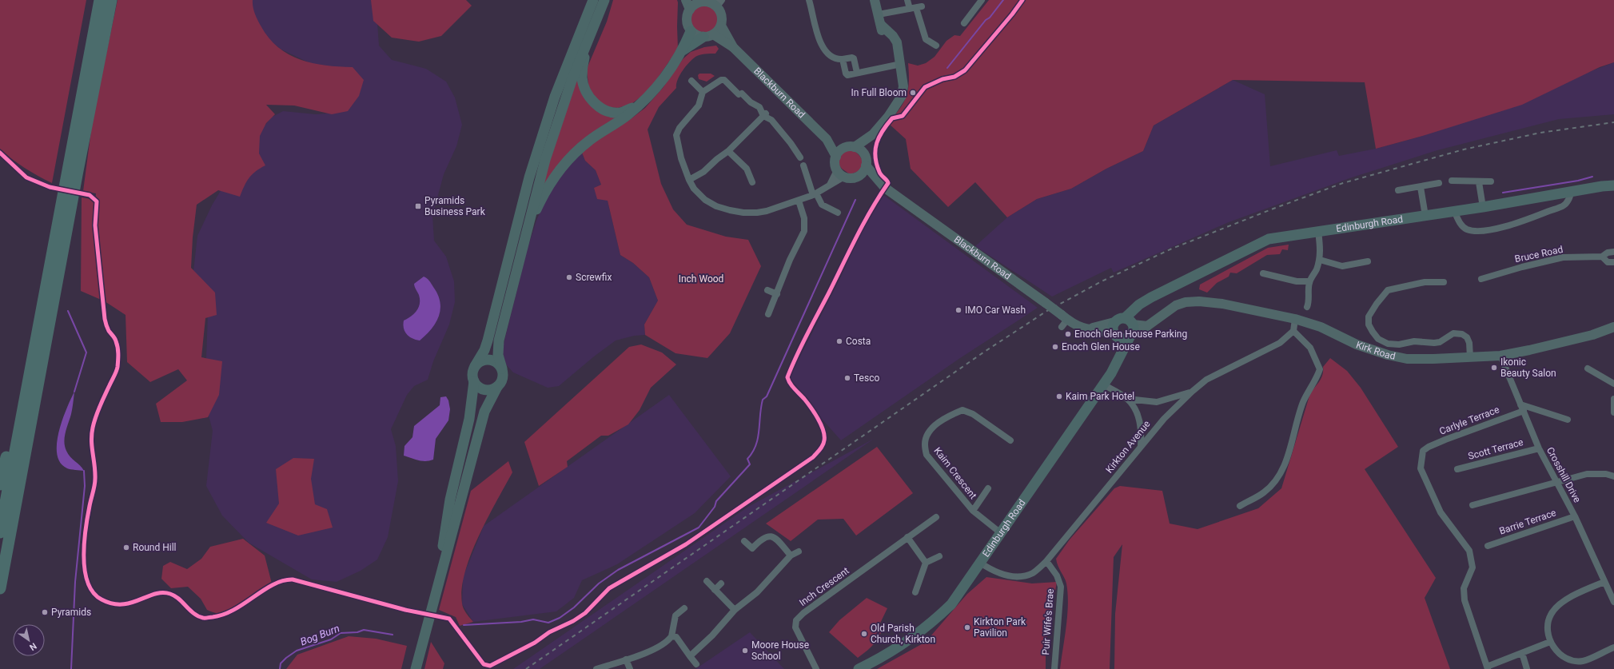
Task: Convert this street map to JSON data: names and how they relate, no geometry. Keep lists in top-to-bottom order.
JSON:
{
  "streets": {
    "main road": ["Blackburn Road", "Edinburgh Road", "Kirk Road"],
    "street": [
      "Bruce Road",
      "Carlyle Terrace",
      "Kirkton Avenue",
      "Scott Terrace",
      "Kaim Crescent",
      "Crosshill Drive",
      "Barrie Terrace",
      "Inch Crescent",
      "Puir Wife's Brae"
    ]
  },
  "crossings": [
    ["Blackburn Road", "Edinburgh Road"],
    ["Blackburn Road", "Kirk Road"],
    ["Edinburgh Road", "Kirk Road"],
    ["Edinburgh Road", "Kirkton Avenue"],
    ["Edinburgh Road", "Kaim Crescent"],
    ["Kirk Road", "Crosshill Drive"],
    ["Carlyle Terrace", "Crosshill Drive"],
    ["Kirkton Avenue", "Puir Wife's Brae"],
    ["Scott Terrace", "Crosshill Drive"],
    ["Crosshill Drive", "Barrie Terrace"]
  ],
  "water": ["Bog Burn"],
  "parks": ["Inch Wood"],
  "places": {
    "other": [
      "In Full Bloom",
      "Screwfix",
      "IMO Car Wash",
      "Enoch Glen House Parking",
      "Costa",
      "Enoch Glen House",
      "Ikonic Beauty Salon",
      "Tesco",
      "Kaim Park Hotel",
      "Round Hill",
      "Pyramids",
      "Kirkton Park Pavilion",
      "Old Parish Church, Kirkton",
      "Moore House School"
    ],
    "transit": ["Pyramids Business Park"]
  },
  "north": "bottom right"
}
